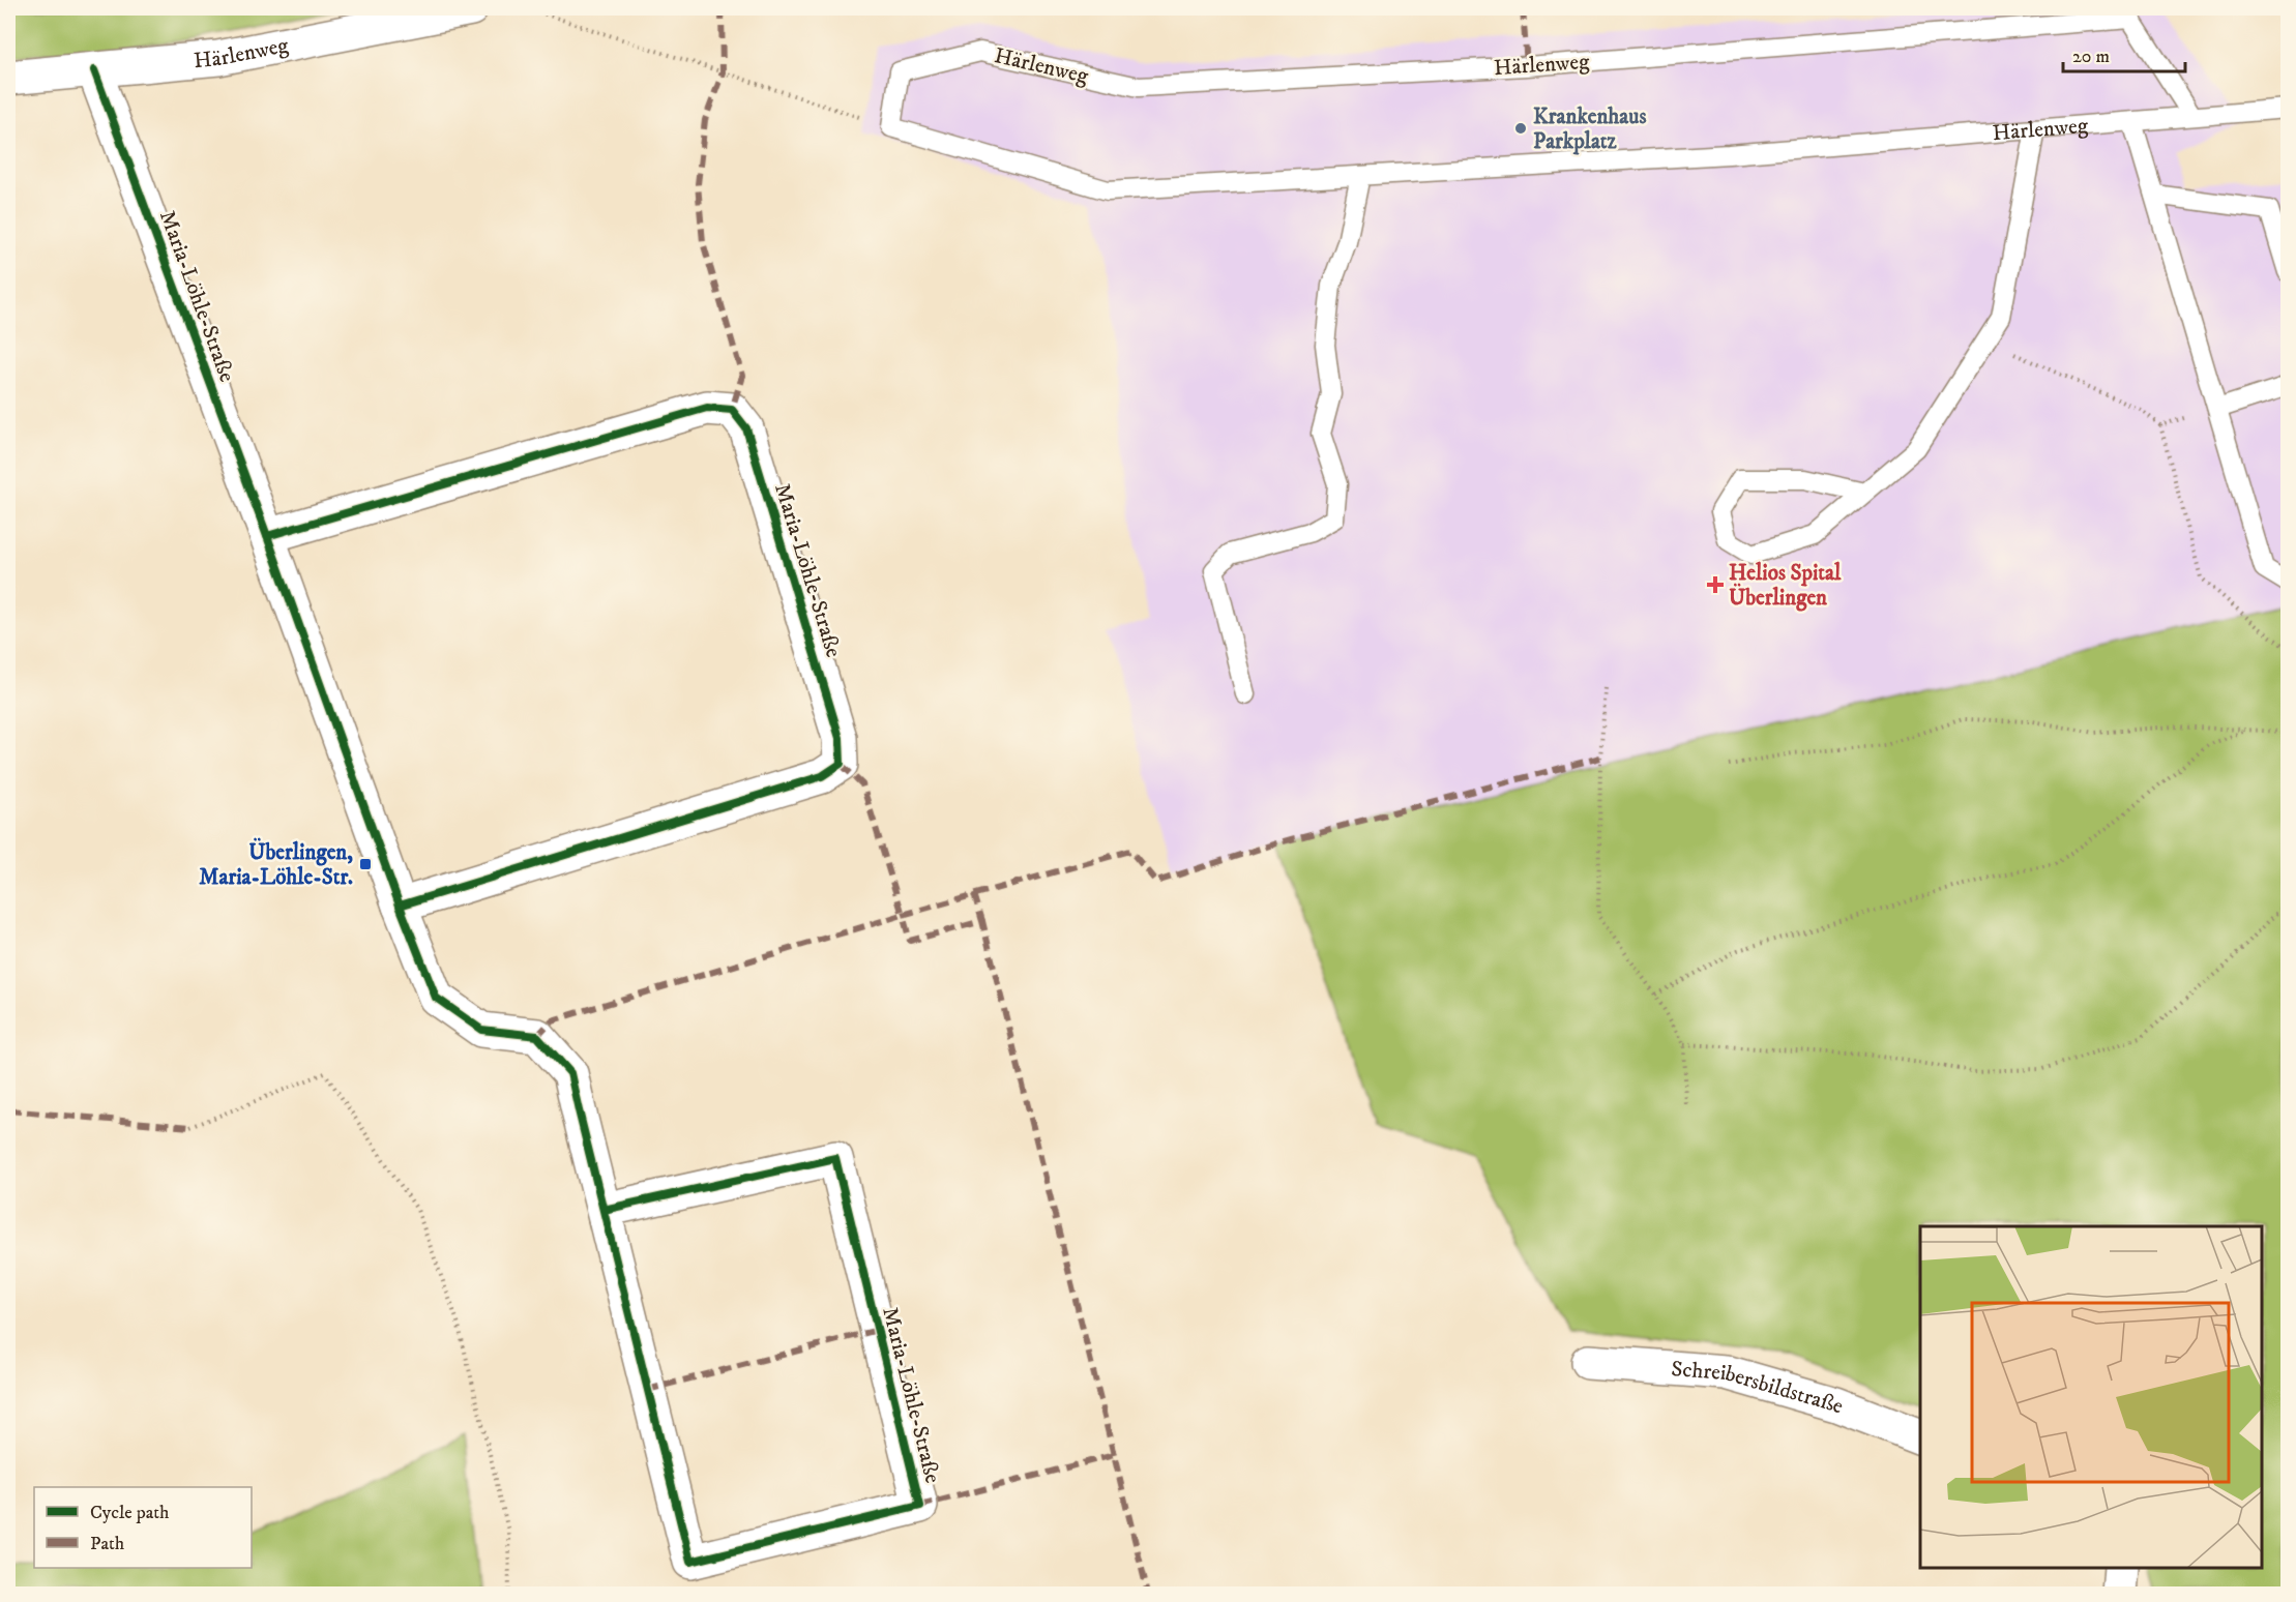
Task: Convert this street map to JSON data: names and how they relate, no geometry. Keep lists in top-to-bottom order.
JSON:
{
  "streets": {
    "street": ["Härlenweg", "Maria-Löhle-Straße", "Schreibersbildstraße"]
  },
  "crossings": [
    ["Härlenweg", "Maria-Löhle-Straße"]
  ],
  "places": {
    "other": ["Krankenhaus Parkplatz"],
    "health": ["Helios Spital Überlingen"],
    "transit": ["Überlingen, Maria-Löhle-Str."]
  },
  "legend": ["Cycle path", "Path"],
  "scale_bar": "20 m"
}
